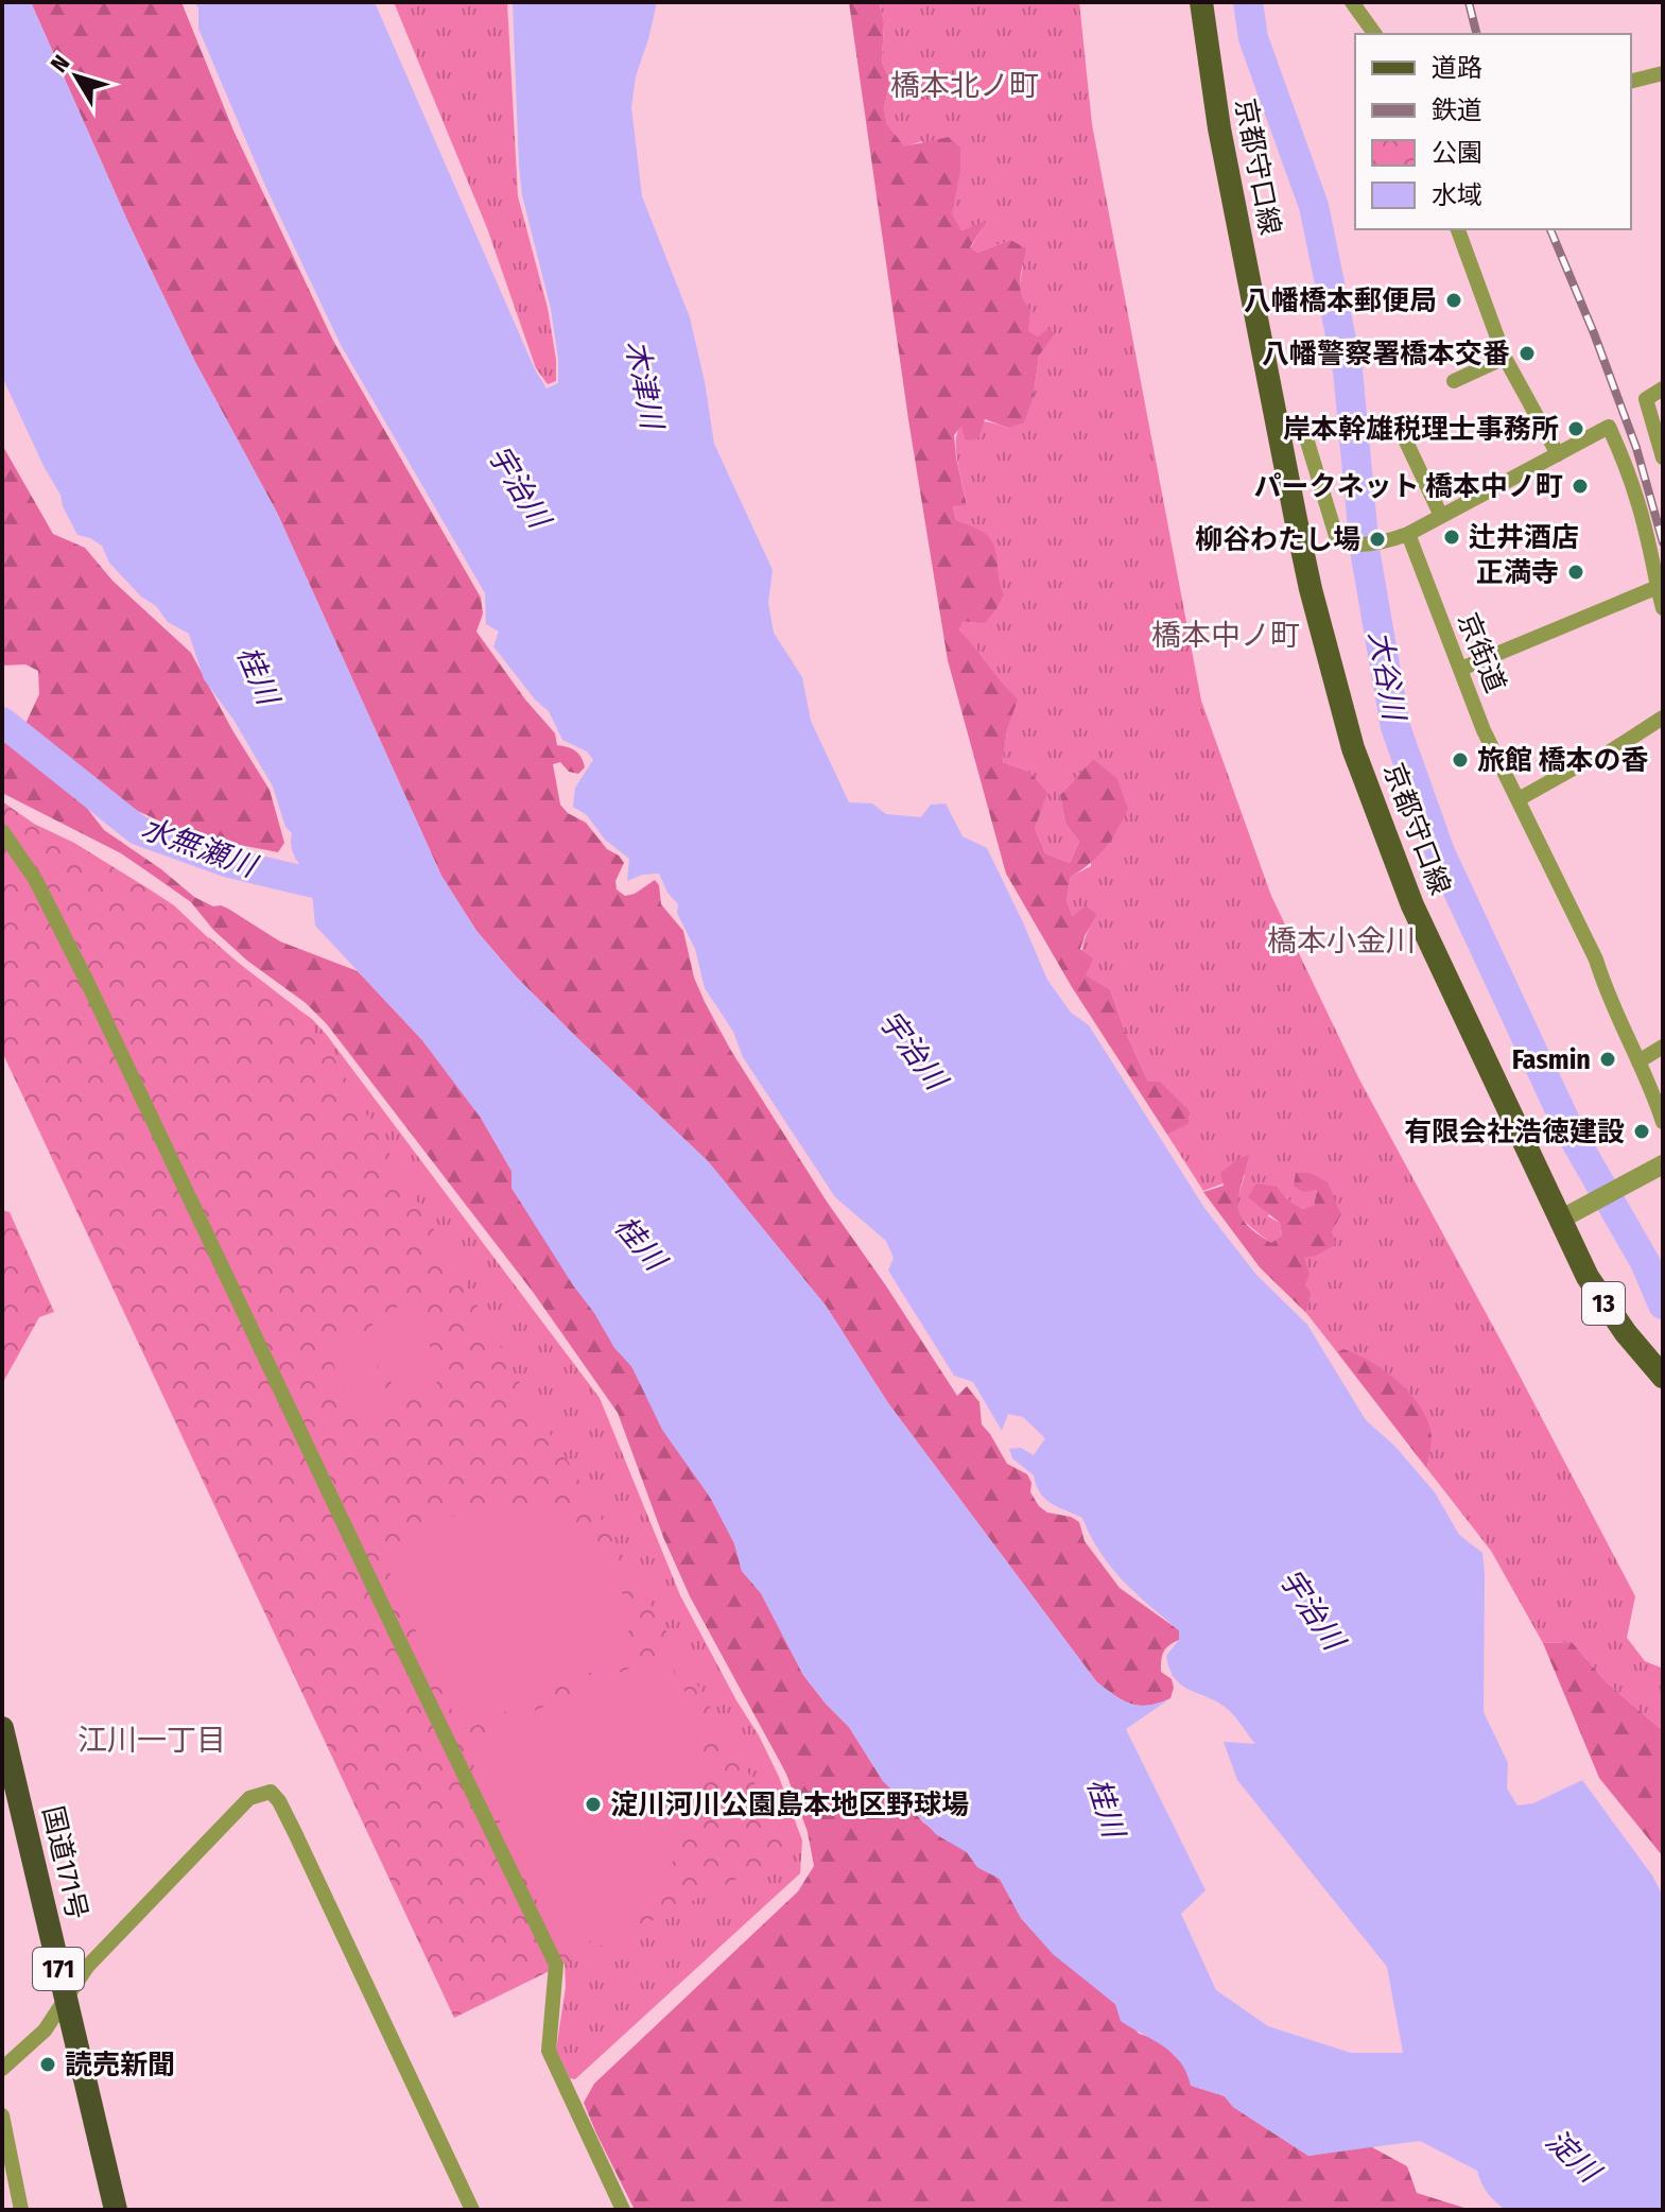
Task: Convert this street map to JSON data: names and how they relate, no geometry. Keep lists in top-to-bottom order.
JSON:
{
  "streets": {
    "highway": ["国道171号", "171"],
    "main road": ["京都守口線", "13"],
    "street": ["京街道"]
  },
  "districts": [
    "橋本北ノ町",
    "橋本中ノ町",
    "橋本小金川",
    "江川一丁目"
  ],
  "water": [
    "木津川",
    "宇治川",
    "桂川",
    "大谷川",
    "水無瀬川",
    "淀川"
  ],
  "places": [
    "八幡橋本郵便局",
    "八幡警察署橋本交番",
    "岸本幹雄税理士事務所",
    "パークネット 橋本中ノ町",
    "辻井酒店",
    "柳谷わたし場",
    "正満寺",
    "旅館 橋本の香",
    "Fasmin",
    "有限会社浩徳建設",
    "淀川河川公園島本地区野球場",
    "読売新聞"
  ],
  "legend": [
    "道路",
    "鉄道",
    "公園",
    "水域"
  ],
  "north": "top left"
}
